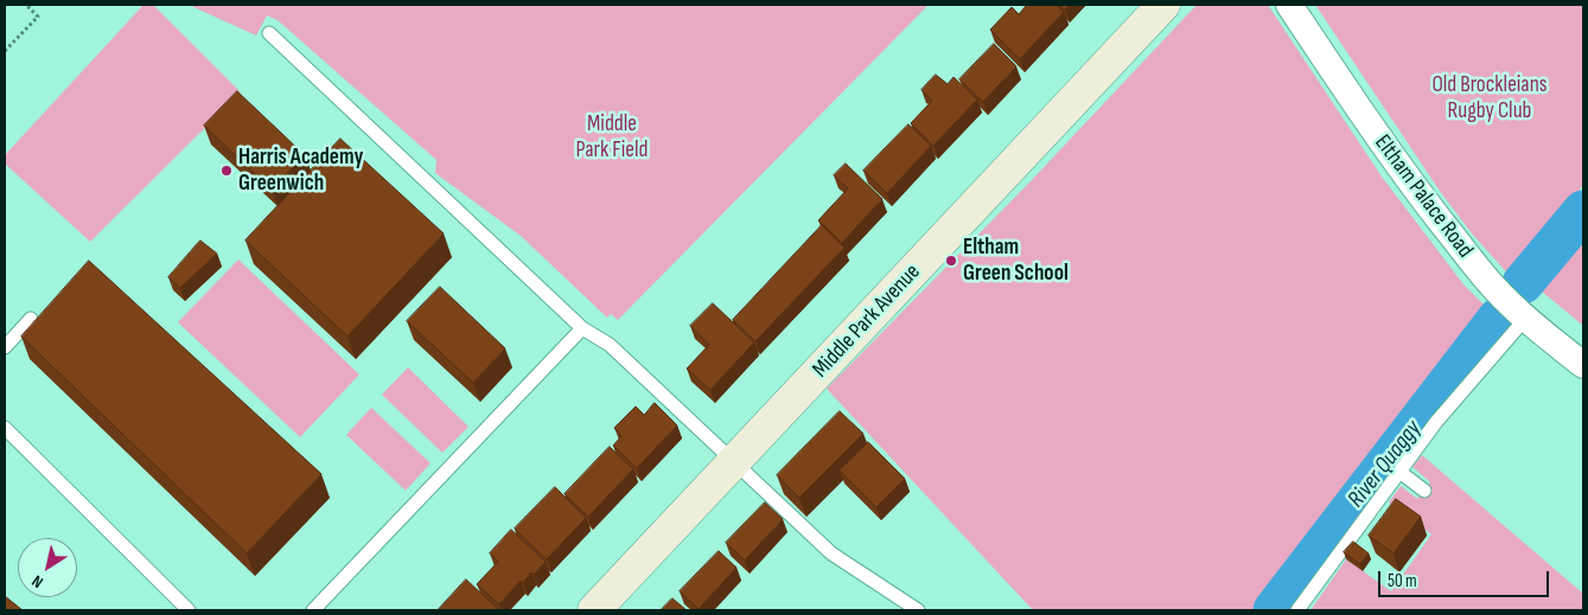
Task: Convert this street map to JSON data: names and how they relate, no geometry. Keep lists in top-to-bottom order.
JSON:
{
  "streets": {
    "street": ["Eltham Palace Road", "Middle Park Avenue"]
  },
  "water": ["River Quaggy"],
  "parks": ["Old Brockleians Rugby Club", "Middle Park Field"],
  "places": ["Harris Academy Greenwich", "Eltham Green School"],
  "scale_bar": "50 m",
  "north": "bottom left"
}
